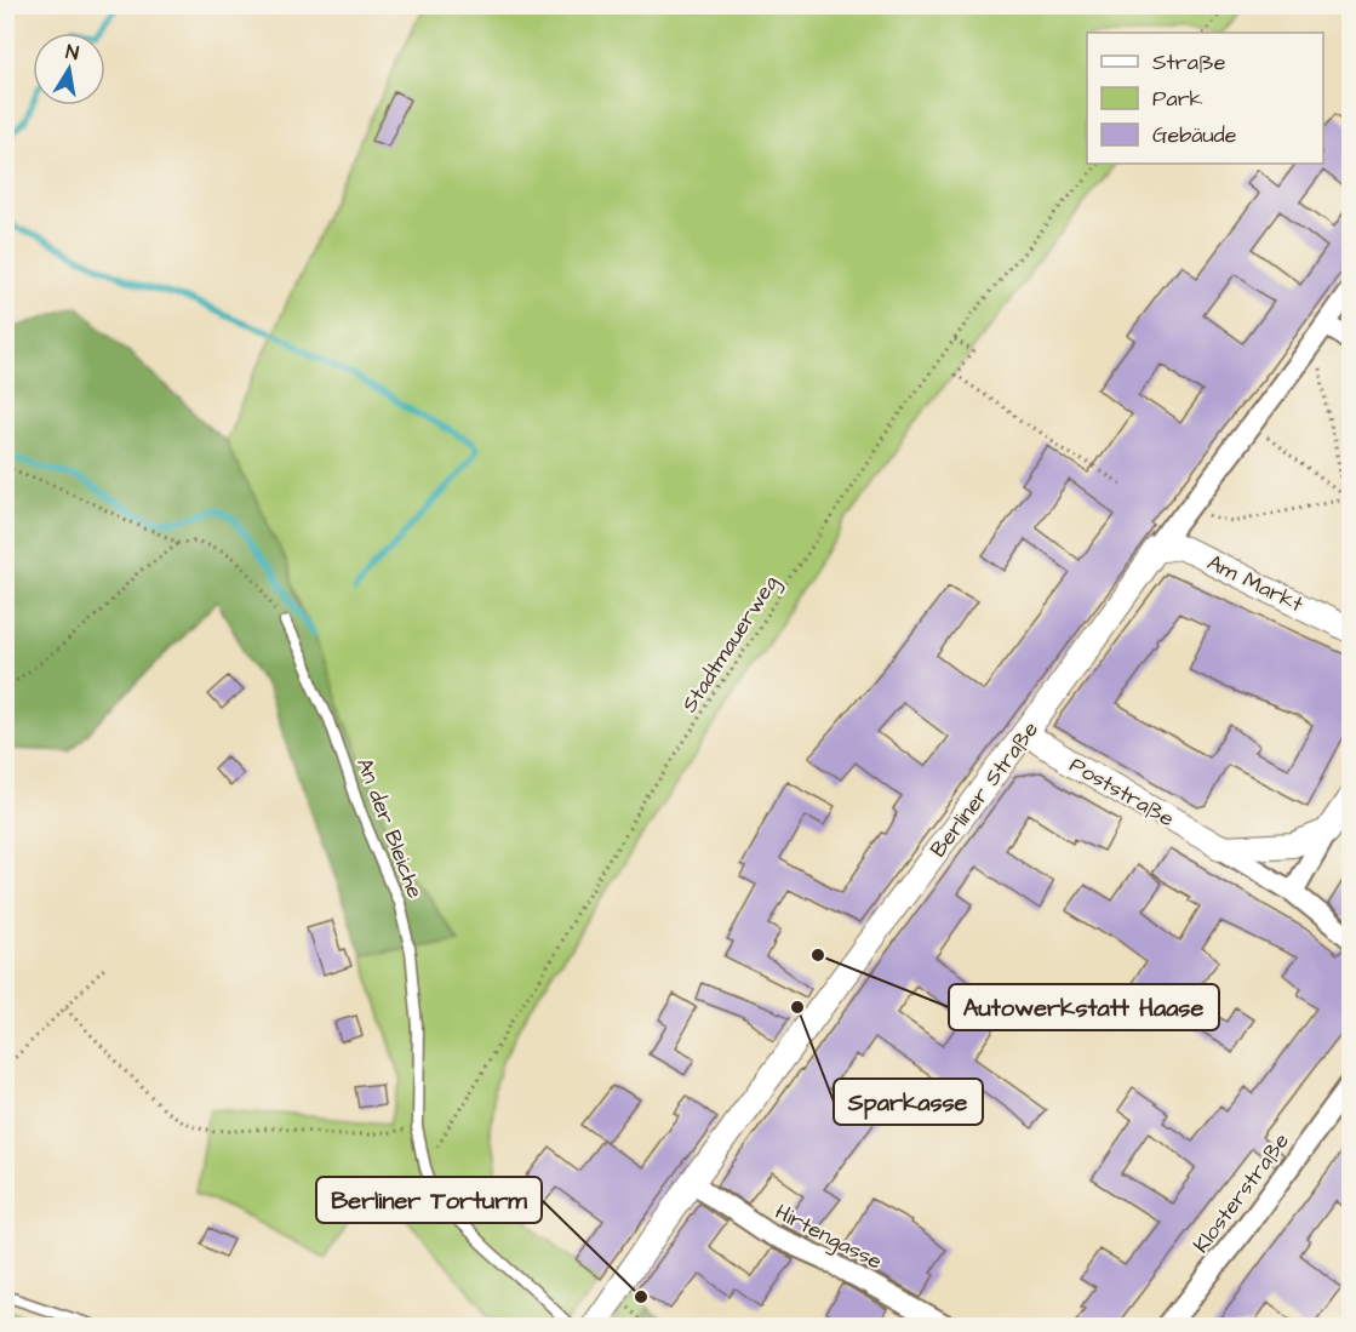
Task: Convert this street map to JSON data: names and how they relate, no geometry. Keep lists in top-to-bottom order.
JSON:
{
  "streets": {
    "street": [
      "Am Markt",
      "Berliner Straße",
      "Poststraße",
      "Klosterstraße",
      "Hirtengasse"
    ],
    "lane": ["An der Bleiche"],
    "path": ["Stadtmauerweg"]
  },
  "crossings": [
    ["Am Markt", "Berliner Straße"],
    ["Stadtmauerweg", "An der Bleiche"],
    ["Berliner Straße", "Poststraße"],
    ["Berliner Straße", "Hirtengasse"]
  ],
  "places": ["Autowerkstatt Haase", "Sparkasse", "Berliner Torturm"],
  "legend": ["Straße", "Park", "Gebäude"],
  "north": "top"
}
